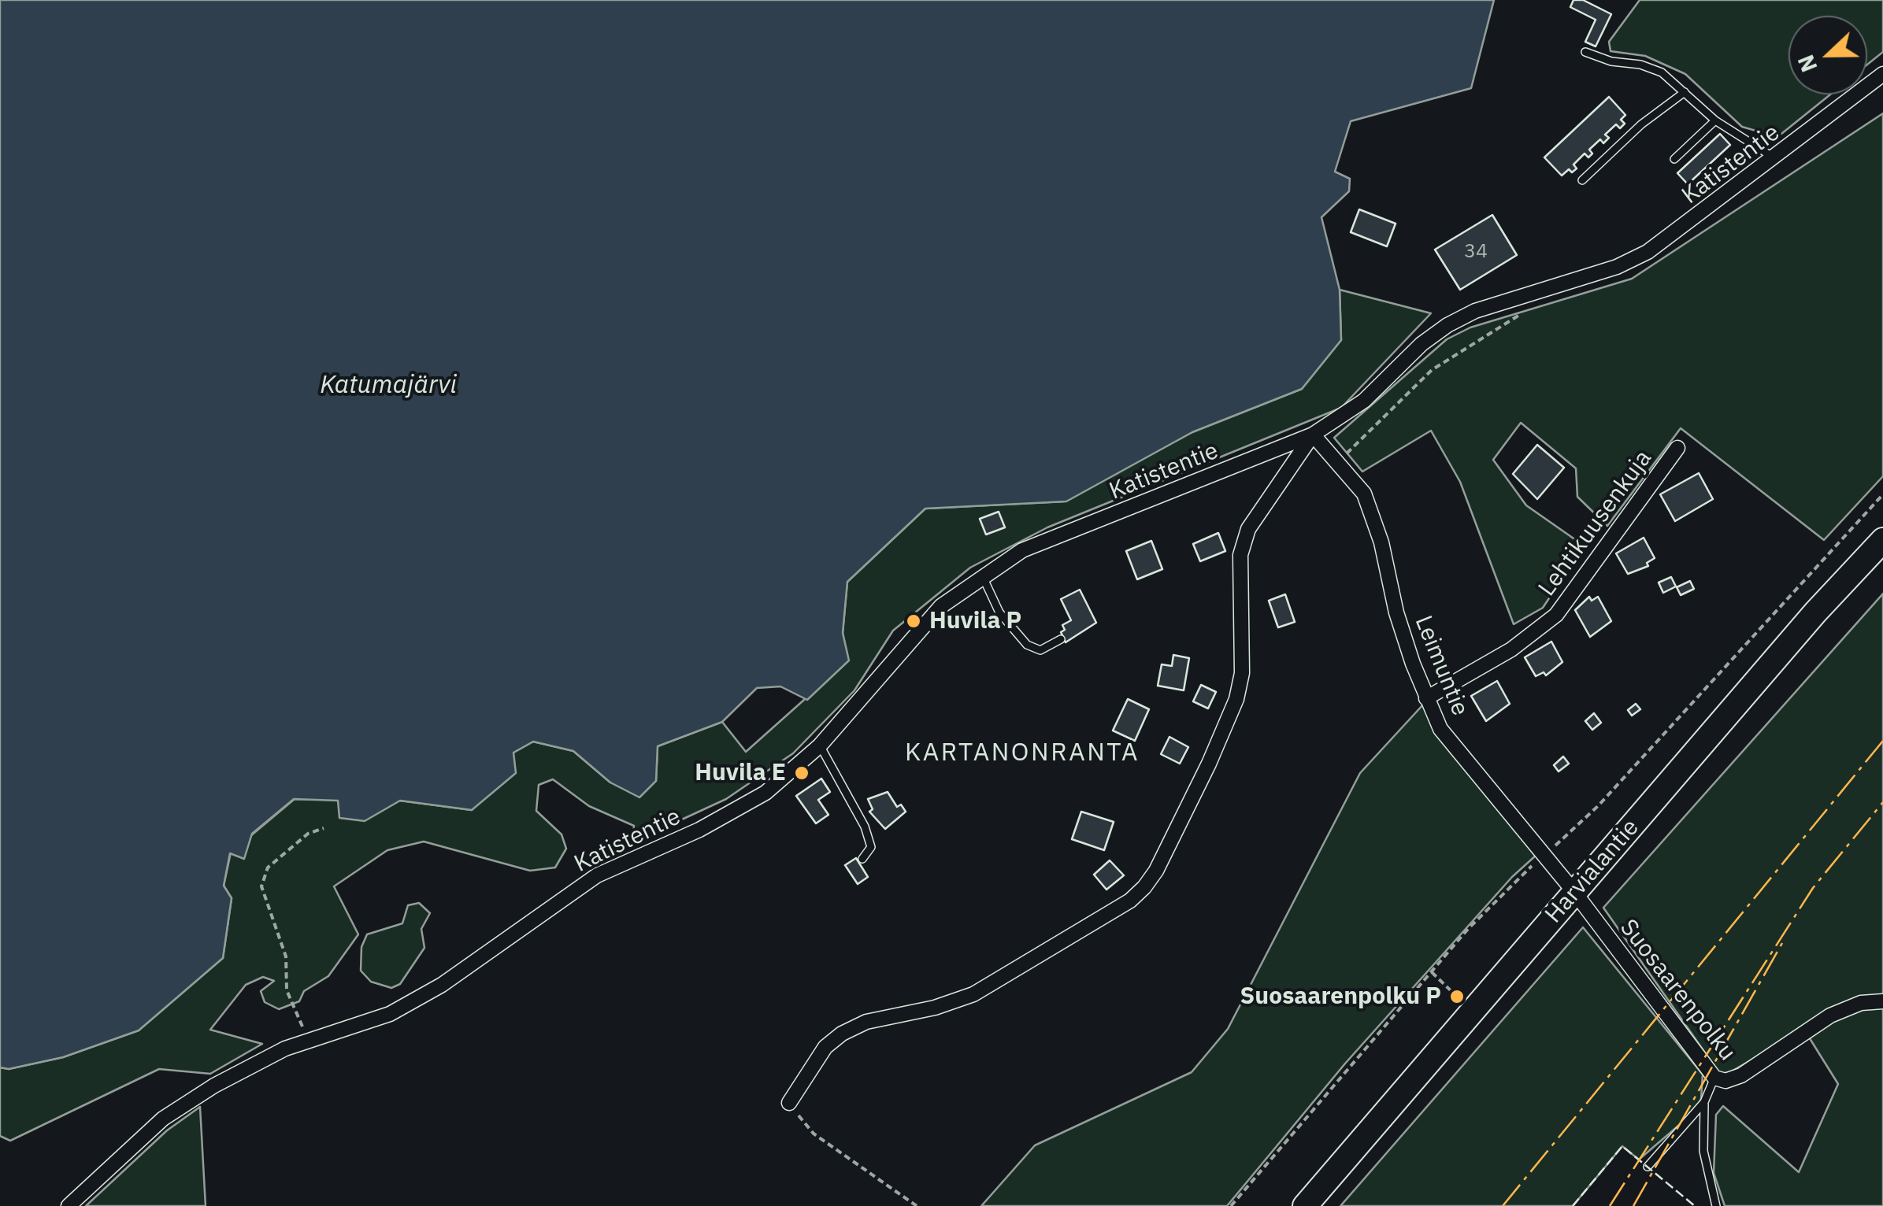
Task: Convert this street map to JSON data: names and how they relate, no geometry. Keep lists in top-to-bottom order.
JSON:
{
  "streets": {
    "highway": ["Harvialantie"],
    "street": [
      "Katistentie",
      "Lehtikuusenkuja",
      "Leimuntie",
      "Suosaarenpolku"
    ]
  },
  "crossings": [
    ["Katistentie", "Leimuntie"],
    ["Lehtikuusenkuja", "Leimuntie"],
    ["Leimuntie", "Harvialantie"],
    ["Leimuntie", "Suosaarenpolku"],
    ["Harvialantie", "Suosaarenpolku"]
  ],
  "districts": ["KARTANONRANTA"],
  "water": ["Katumajärvi"],
  "places": ["Huvila P", "Huvila E", "Suosaarenpolku P"],
  "house_numbers": ["34"],
  "north": "left"
}
